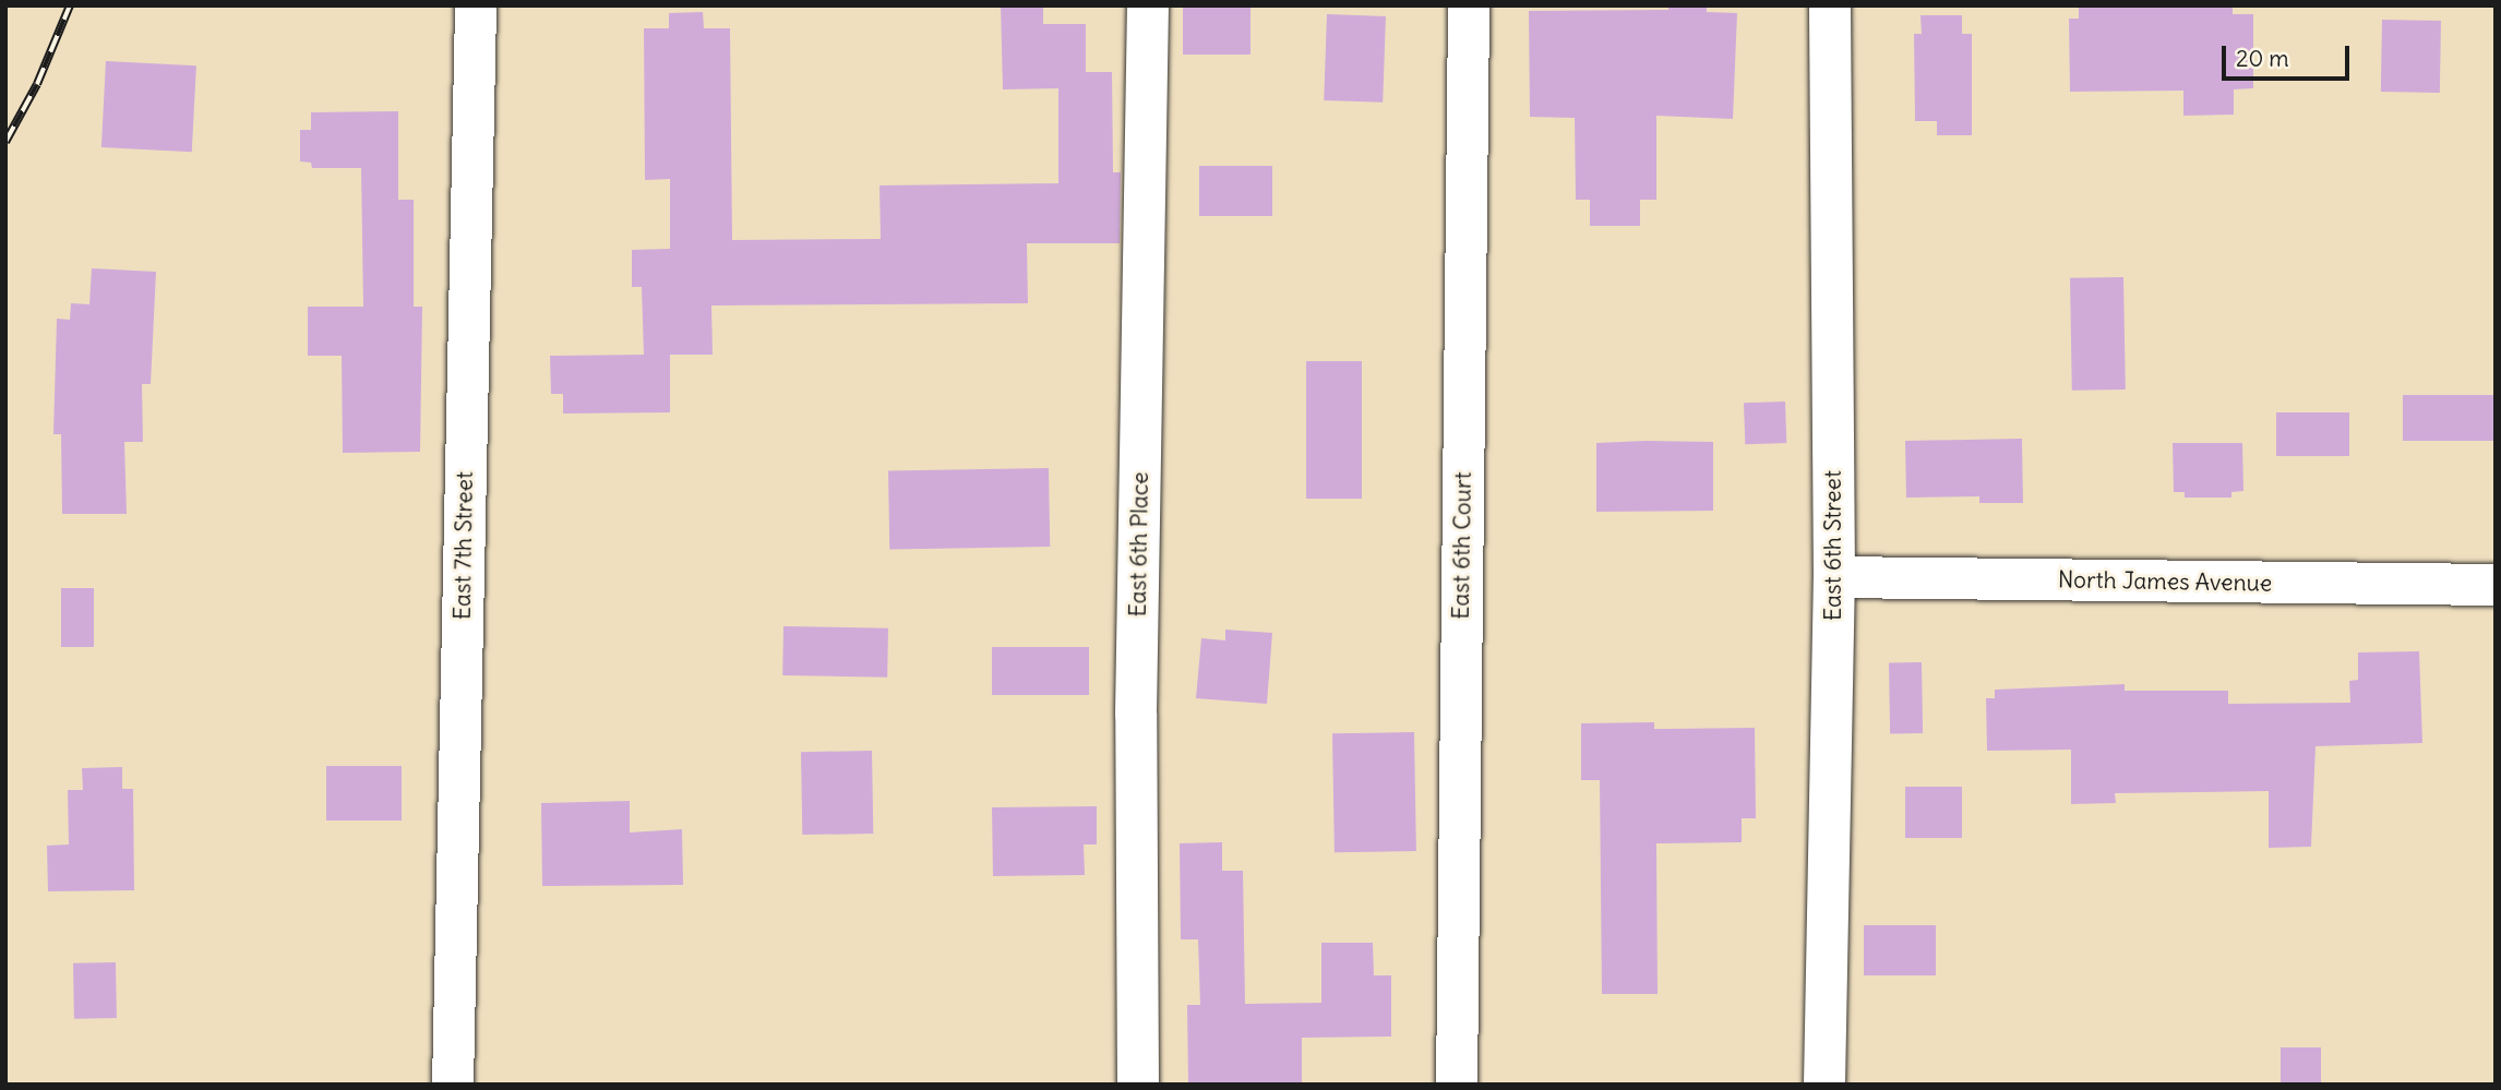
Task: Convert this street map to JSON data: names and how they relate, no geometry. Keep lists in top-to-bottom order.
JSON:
{
  "streets": {
    "street": [
      "East 6th Place",
      "East 7th Street",
      "East 6th Court",
      "East 6th Street",
      "North James Avenue"
    ]
  },
  "crossings": [
    ["East 6th Street", "North James Avenue"]
  ],
  "scale_bar": "20 m"
}
